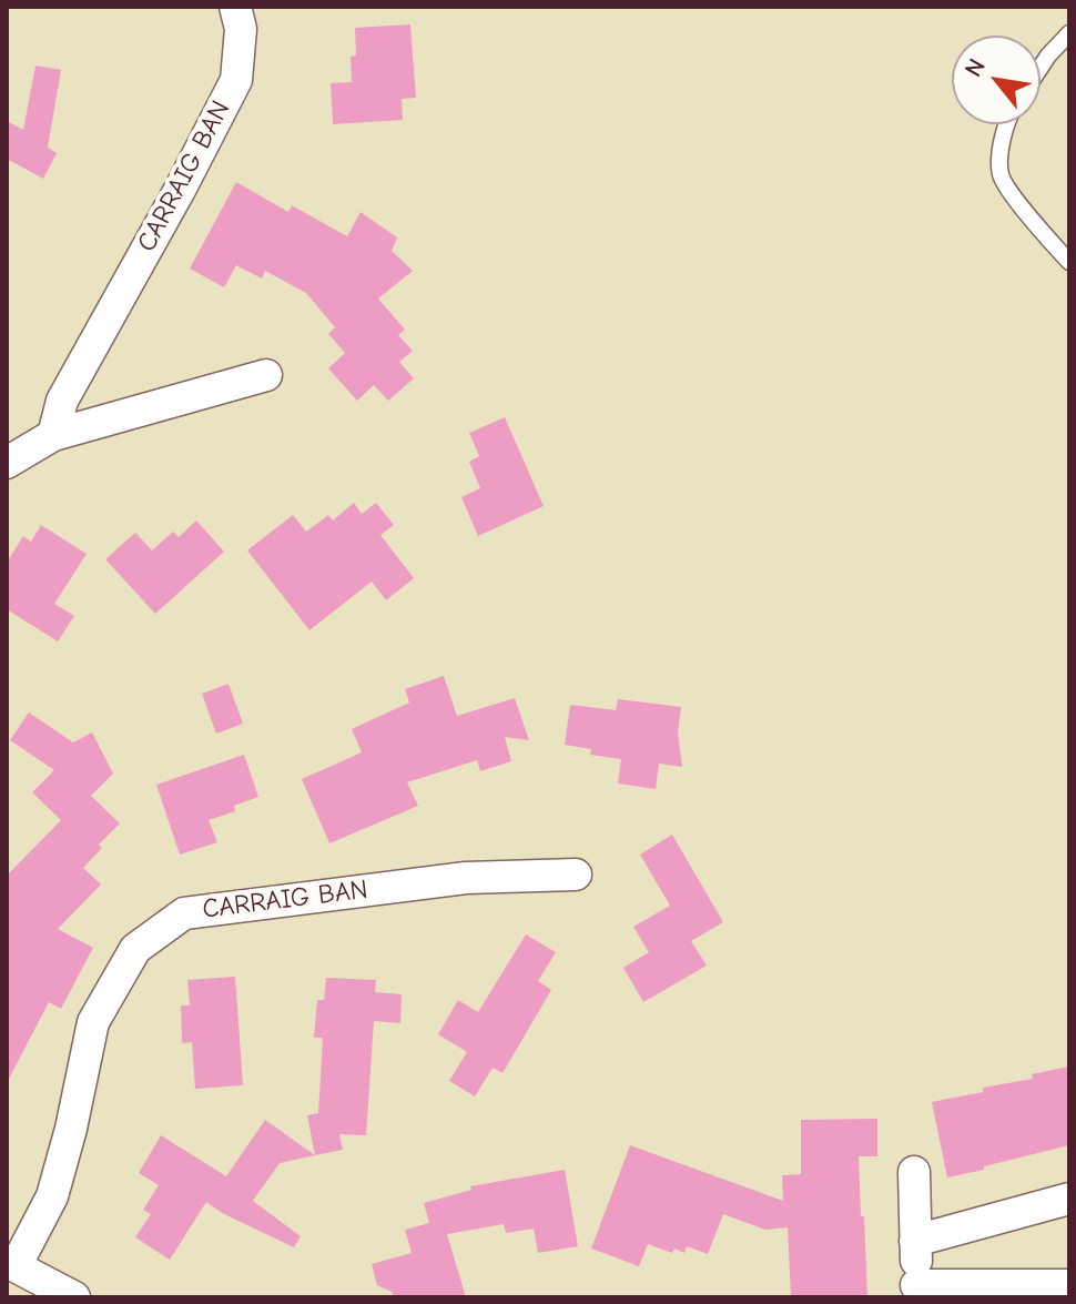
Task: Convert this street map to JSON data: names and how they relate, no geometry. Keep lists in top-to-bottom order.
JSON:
{
  "streets": {
    "street": ["CARRAIG BAN"]
  },
  "north": "top left"
}
